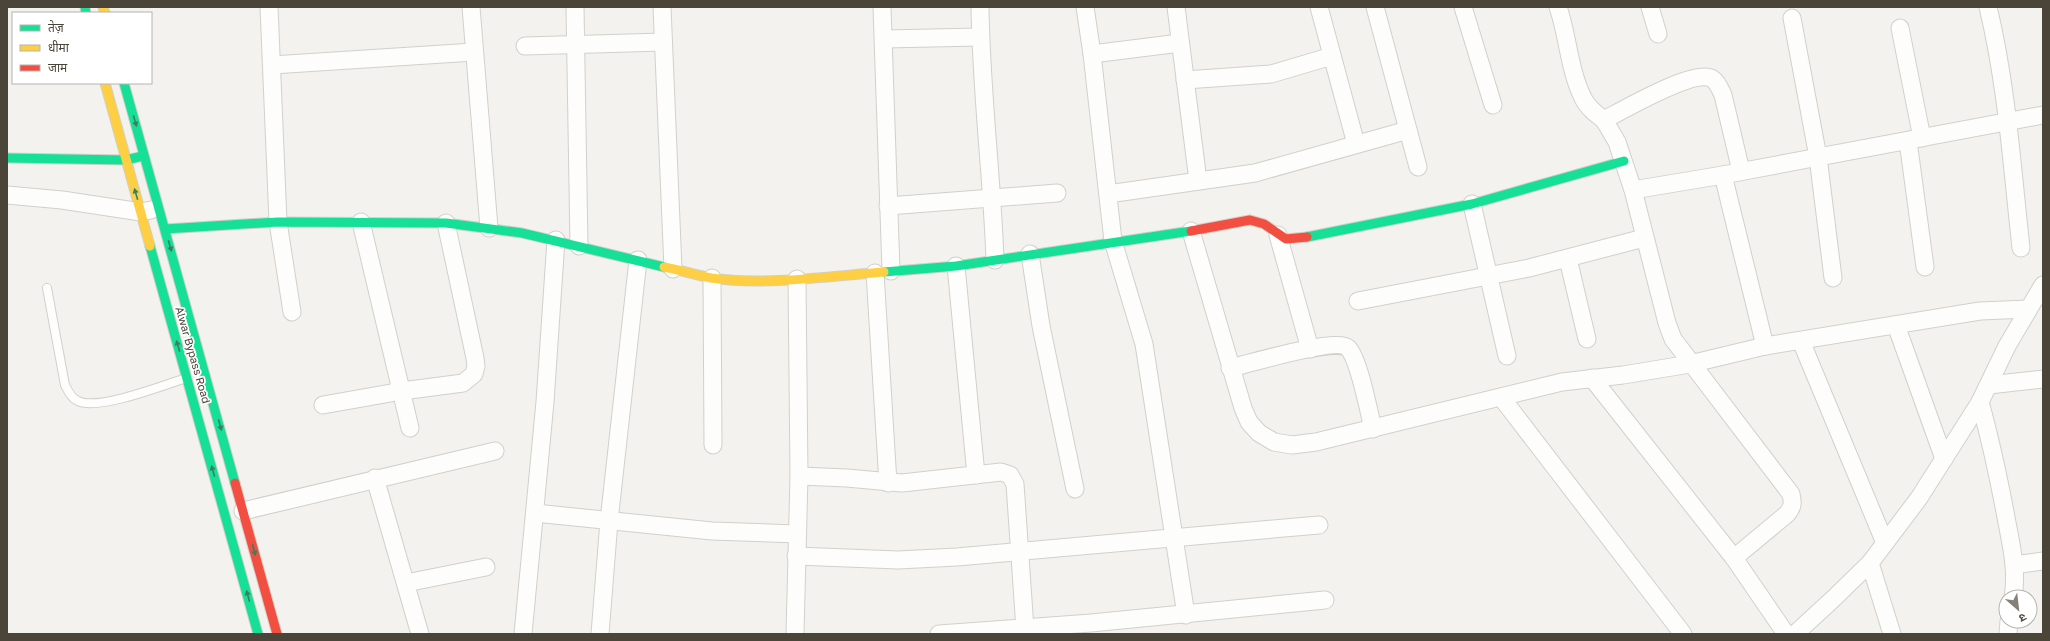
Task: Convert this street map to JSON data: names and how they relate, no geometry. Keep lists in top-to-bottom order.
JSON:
{
  "streets": {
    "street": ["Alwar Bypass Road"]
  },
  "legend": ["तेज़", "धीमा", "जाम"],
  "north": "bottom right"
}
